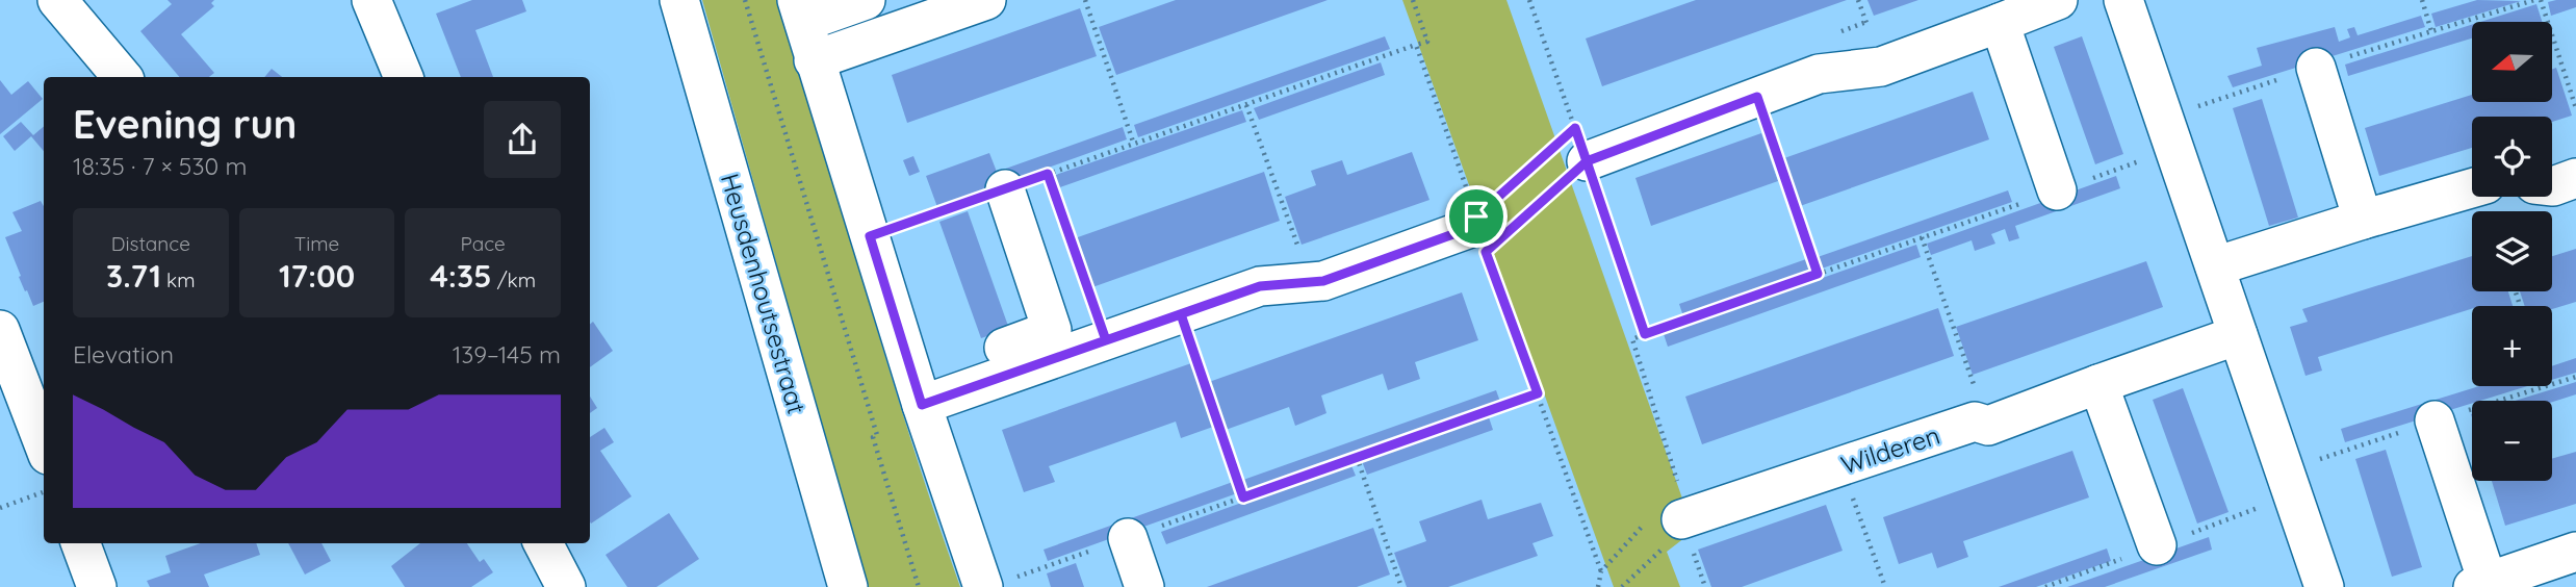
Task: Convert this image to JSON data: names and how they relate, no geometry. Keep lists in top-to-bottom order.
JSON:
{
  "streets": {
    "street": ["Heusdenhoutsestraat", "Wilderen"]
  },
  "north": "left",
  "page": {
    "map_buttons": ["+", "−"],
    "heading": ["Evening run", "18:35 · 7 × 530 m"],
    "stats": [
      ["Distance", "3.71 km"],
      ["Time", "17:00"],
      ["Pace", "4:35 /km"]
    ],
    "chart": ["Elevation", "139–145 m"]
  }
}
